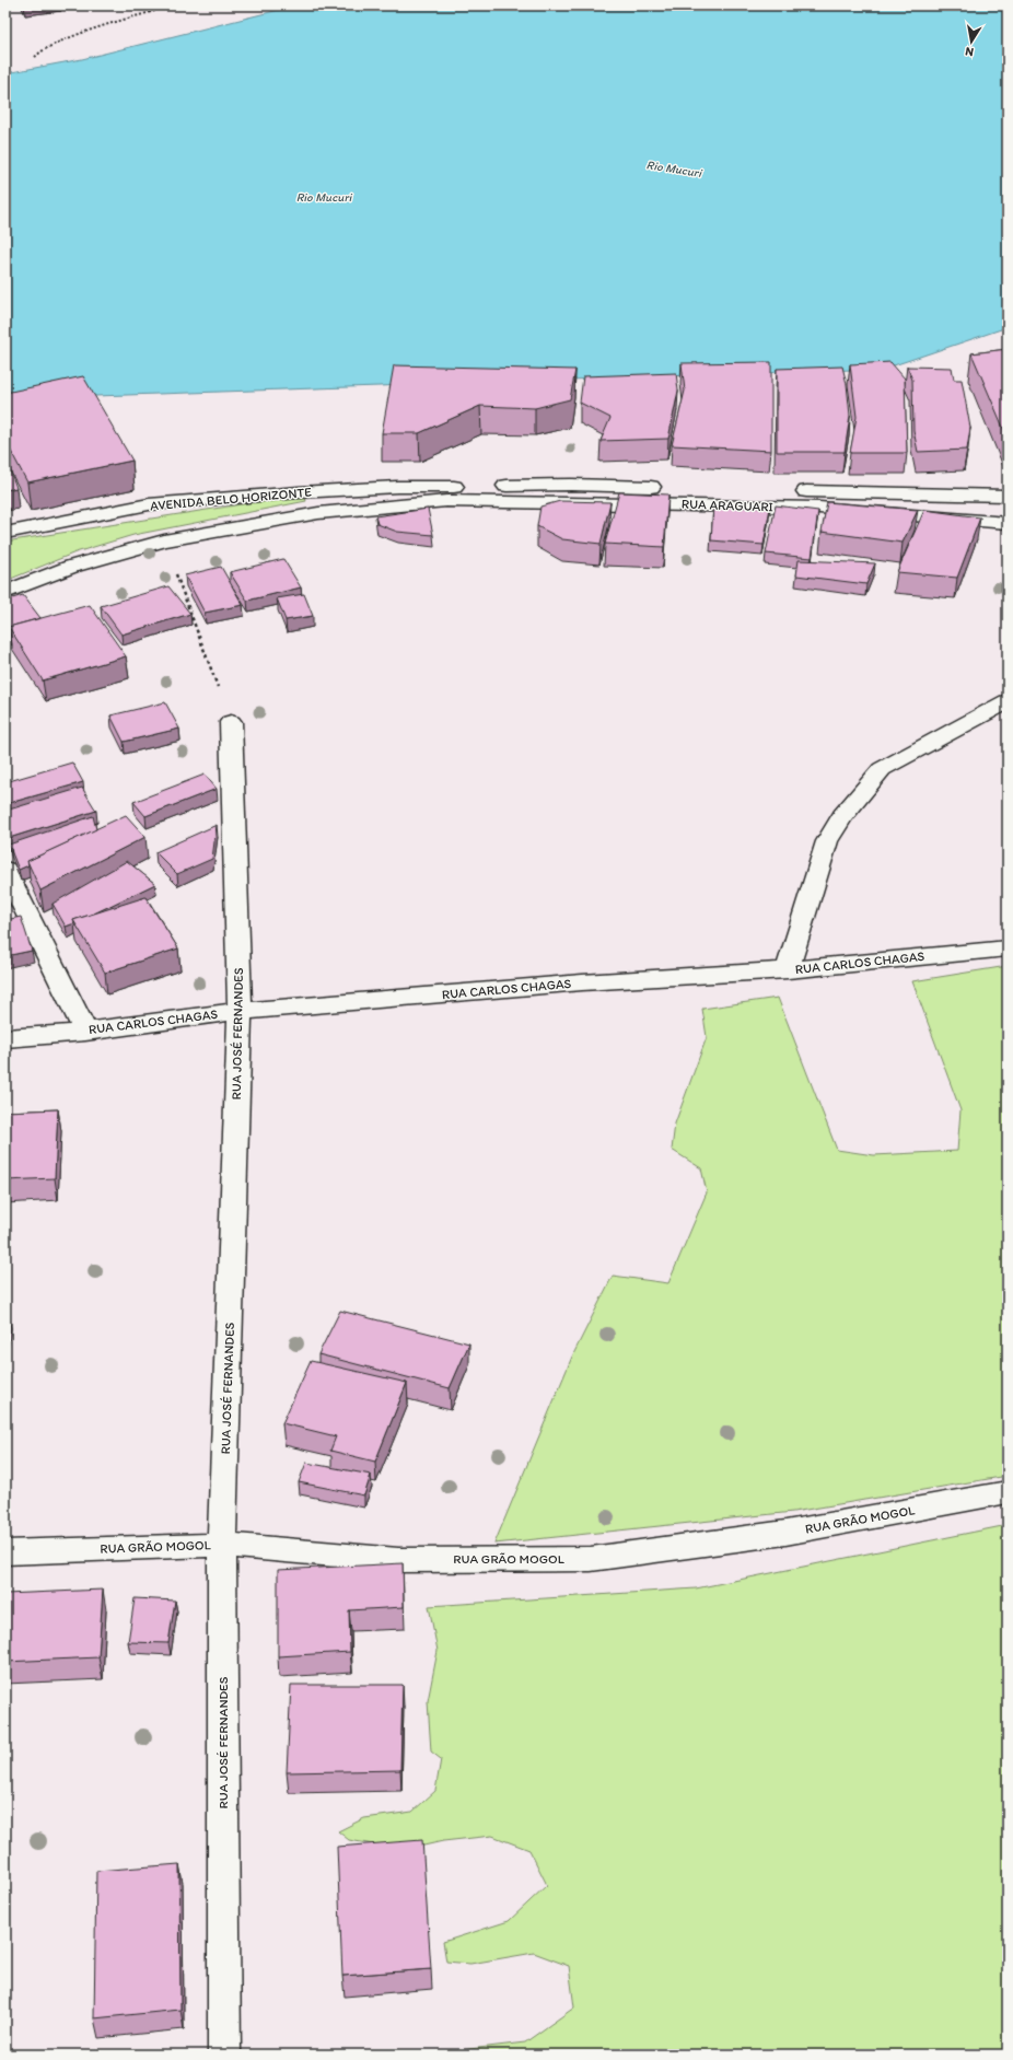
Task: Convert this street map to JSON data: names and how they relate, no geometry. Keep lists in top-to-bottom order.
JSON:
{
  "streets": {
    "street": [
      "AVENIDA BELO HORIZONTE",
      "RUA ARAGUARI",
      "RUA CARLOS CHAGAS",
      "RUA JOSÉ FERNANDES",
      "RUA GRÃO MOGOL"
    ]
  },
  "crossings": [
    ["AVENIDA BELO HORIZONTE", "RUA ARAGUARI"],
    ["RUA CARLOS CHAGAS", "RUA JOSÉ FERNANDES"],
    ["RUA JOSÉ FERNANDES", "RUA GRÃO MOGOL"]
  ],
  "water": ["Rio Mucuri"],
  "north": "bottom"
}
